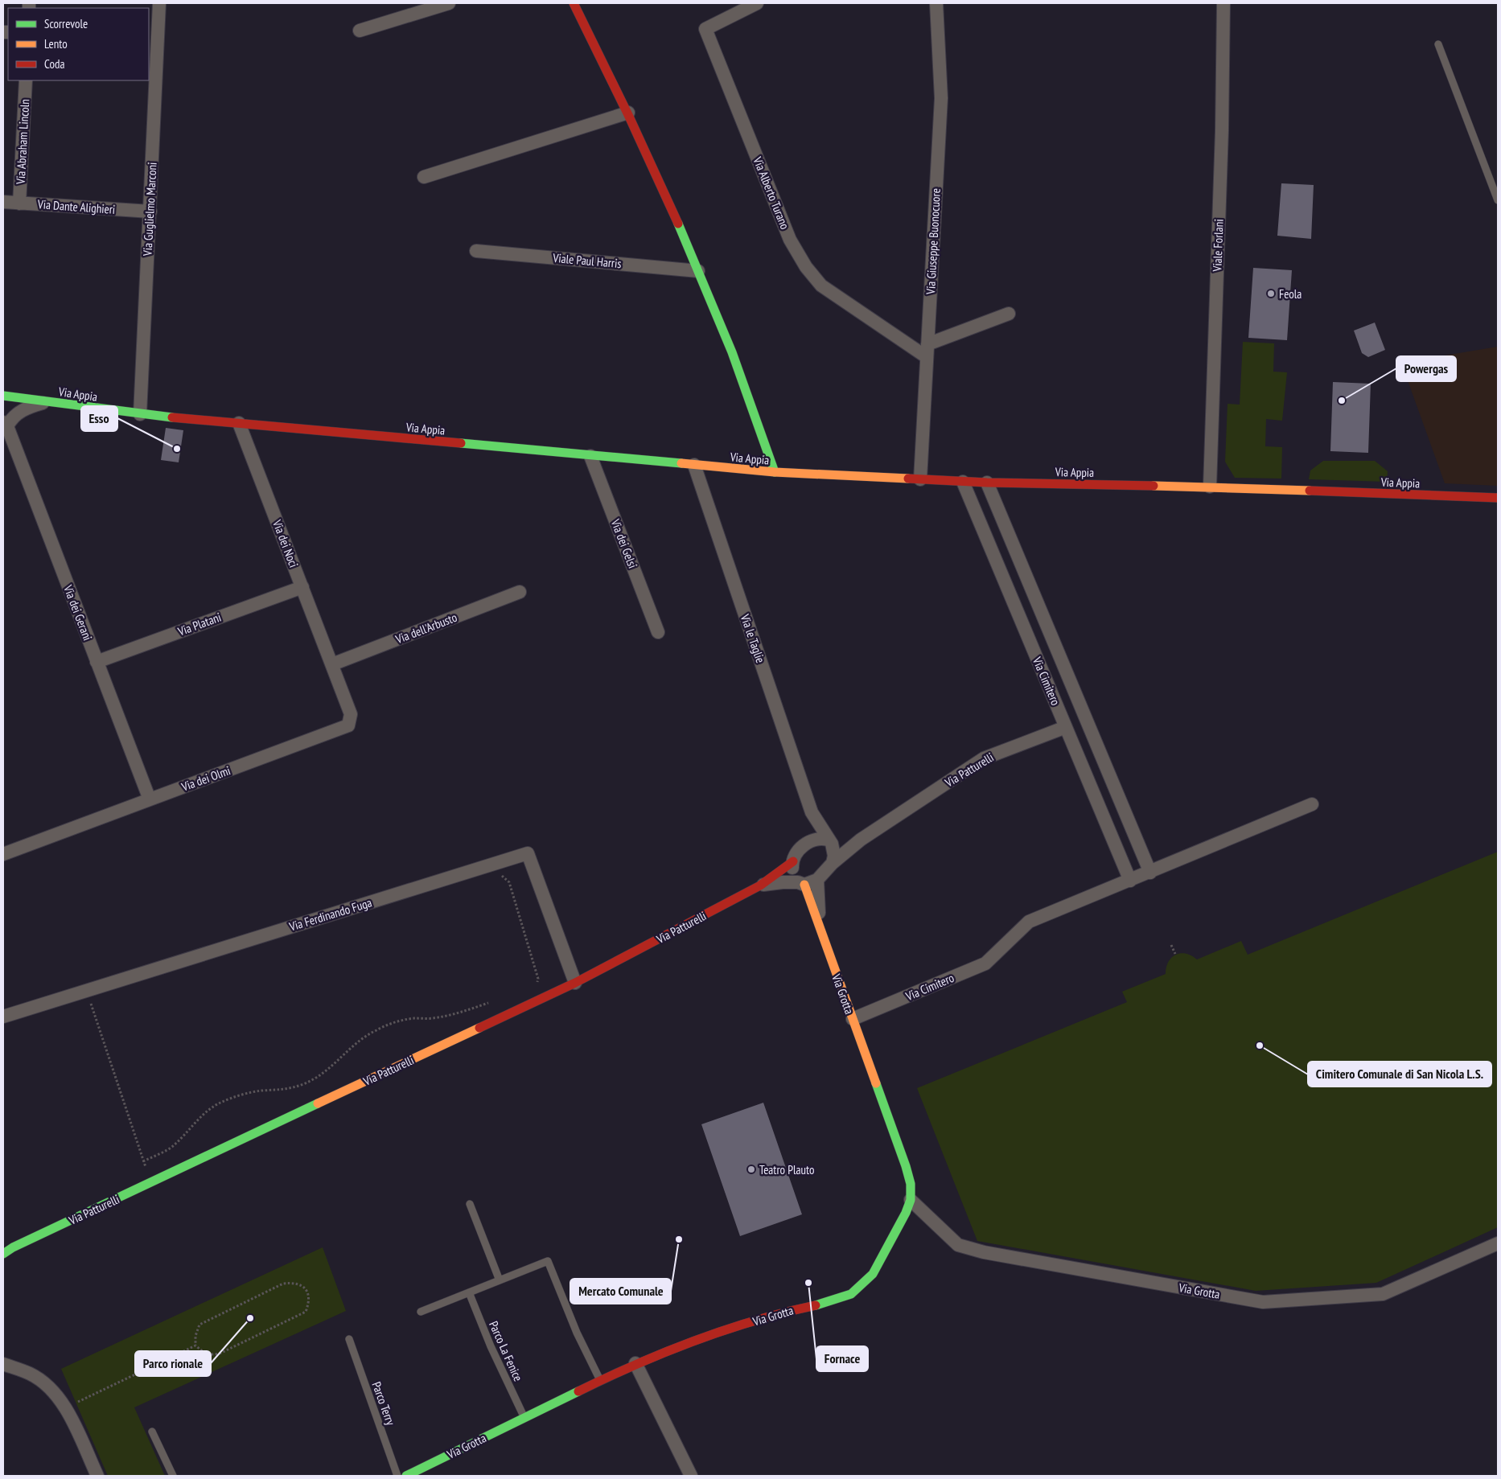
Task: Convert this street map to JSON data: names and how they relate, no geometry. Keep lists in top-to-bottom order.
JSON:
{
  "streets": {
    "street": [
      "Via Abraham Lincoln",
      "Via Alberto Turano",
      "Via Dante Alighieri",
      "Via Guglielmo Marconi",
      "Via Giuseppe Buonocuore",
      "Viale Forlani",
      "Viale Paul Harris",
      "Via Appia",
      "Via dei Noci",
      "Via dei Gelsi",
      "Via dei Gerani",
      "Via Platani",
      "Via dell'Arbusto",
      "Via le Taglie",
      "Via Cimitero",
      "Via Patturelli",
      "Via dei Olmi",
      "Via Ferdinando Fuga",
      "Via Grotta"
    ],
    "lane": ["Parco La Fenice", "Parco Terry"]
  },
  "crossings": [
    ["Via Abraham Lincoln", "Via Dante Alighieri"],
    ["Via Alberto Turano", "Via Giuseppe Buonocuore"],
    ["Via Dante Alighieri", "Via Guglielmo Marconi"],
    ["Via Guglielmo Marconi", "Via Appia"],
    ["Via Giuseppe Buonocuore", "Via Appia"],
    ["Viale Forlani", "Via Appia"],
    ["Via Appia", "Via dei Noci"],
    ["Via Appia", "Via dei Gelsi"],
    ["Via Appia", "Via dei Gerani"],
    ["Via Appia", "Via le Taglie"],
    ["Via Appia", "Via Cimitero"],
    ["Via dei Noci", "Via Platani"],
    ["Via dei Noci", "Via dell'Arbusto"],
    ["Via dei Noci", "Via dei Olmi"],
    ["Via dei Gerani", "Via Platani"],
    ["Via dei Gerani", "Via dei Olmi"],
    ["Via dell'Arbusto", "Via dei Olmi"],
    ["Via le Taglie", "Via Patturelli"],
    ["Via le Taglie", "Via Grotta"],
    ["Via Cimitero", "Via Patturelli"],
    ["Via Cimitero", "Via Grotta"],
    ["Via Patturelli", "Via Ferdinando Fuga"],
    ["Via Patturelli", "Via Grotta"],
    ["Via Grotta", "Parco La Fenice"]
  ],
  "places": [
    "Feola",
    "Powergas",
    "Esso",
    "Cimitero Comunale di San Nicola L.S.",
    "Teatro Plauto",
    "Mercato Comunale",
    "Fornace",
    "Parco rionale"
  ],
  "legend": ["Scorrevole", "Lento", "Coda"]
}
